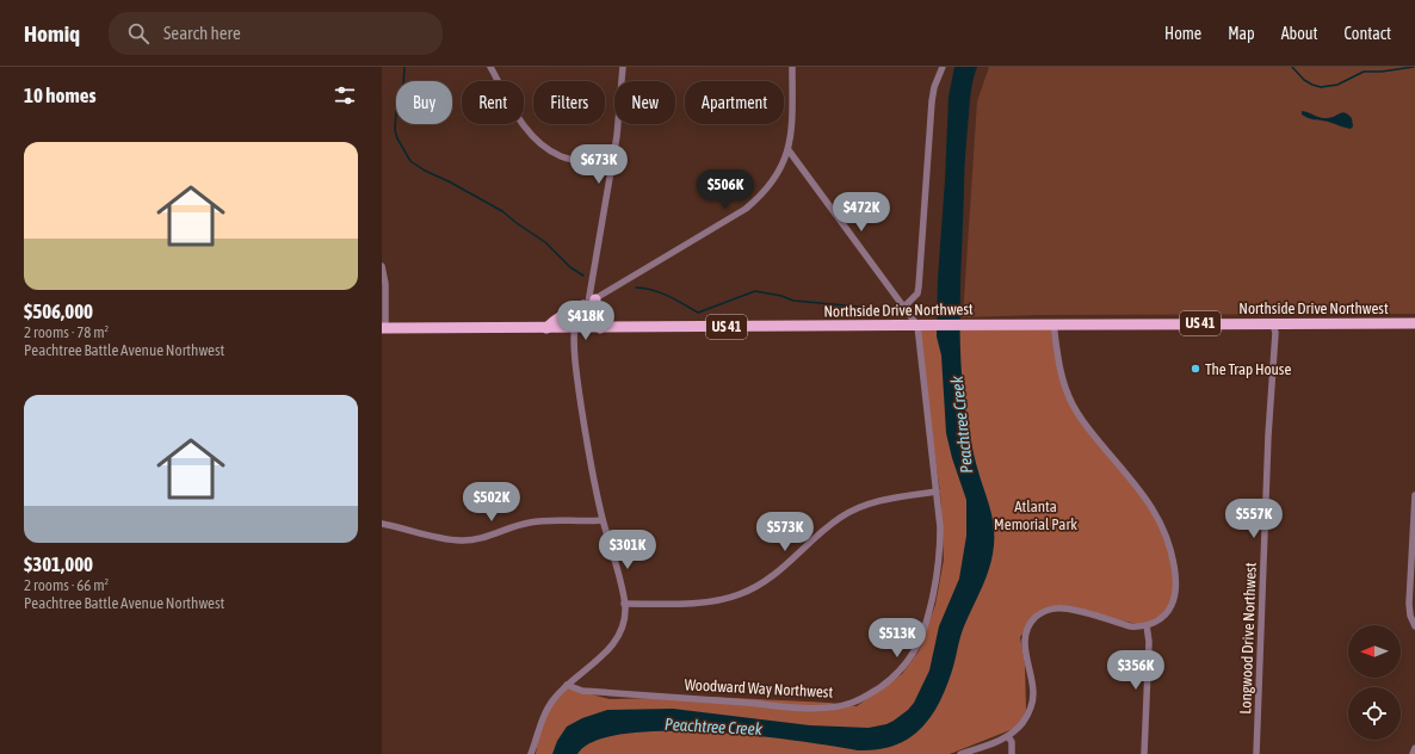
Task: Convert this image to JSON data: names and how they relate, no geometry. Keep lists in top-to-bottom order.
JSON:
{
  "streets": {
    "main road": ["Northside Drive Northwest", "US 41"],
    "street": ["Longwood Drive Northwest", "Woodward Way Northwest"]
  },
  "crossings": [
    ["Northside Drive Northwest", "Longwood Drive Northwest"],
    ["Northside Drive Northwest", "Woodward Way Northwest"]
  ],
  "water": ["Peachtree Creek"],
  "parks": ["Atlanta Memorial Park"],
  "places": ["The Trap House"],
  "north": "left",
  "page": {
    "header": "Homiq",
    "search": "Search here",
    "nav": [
      "Home",
      "Map",
      "About",
      "Contact"
    ],
    "heading": "10 homes",
    "chip": [
      "Buy",
      "Rent",
      "Filters",
      "New",
      "Apartment"
    ],
    "list": [
      {
        "name": "$506,000",
        "note": "2 rooms · 78 m² · Peachtree Battle Avenue Northwest"
      },
      {
        "name": "$301,000",
        "note": "2 rooms · 66 m² · Peachtree Battle Avenue Northwest"
      }
    ],
    "price": [
      "$673K",
      "$506K",
      "$472K",
      "$418K",
      "$502K",
      "$557K",
      "$573K",
      "$301K",
      "$513K",
      "$356K"
    ]
  }
}
